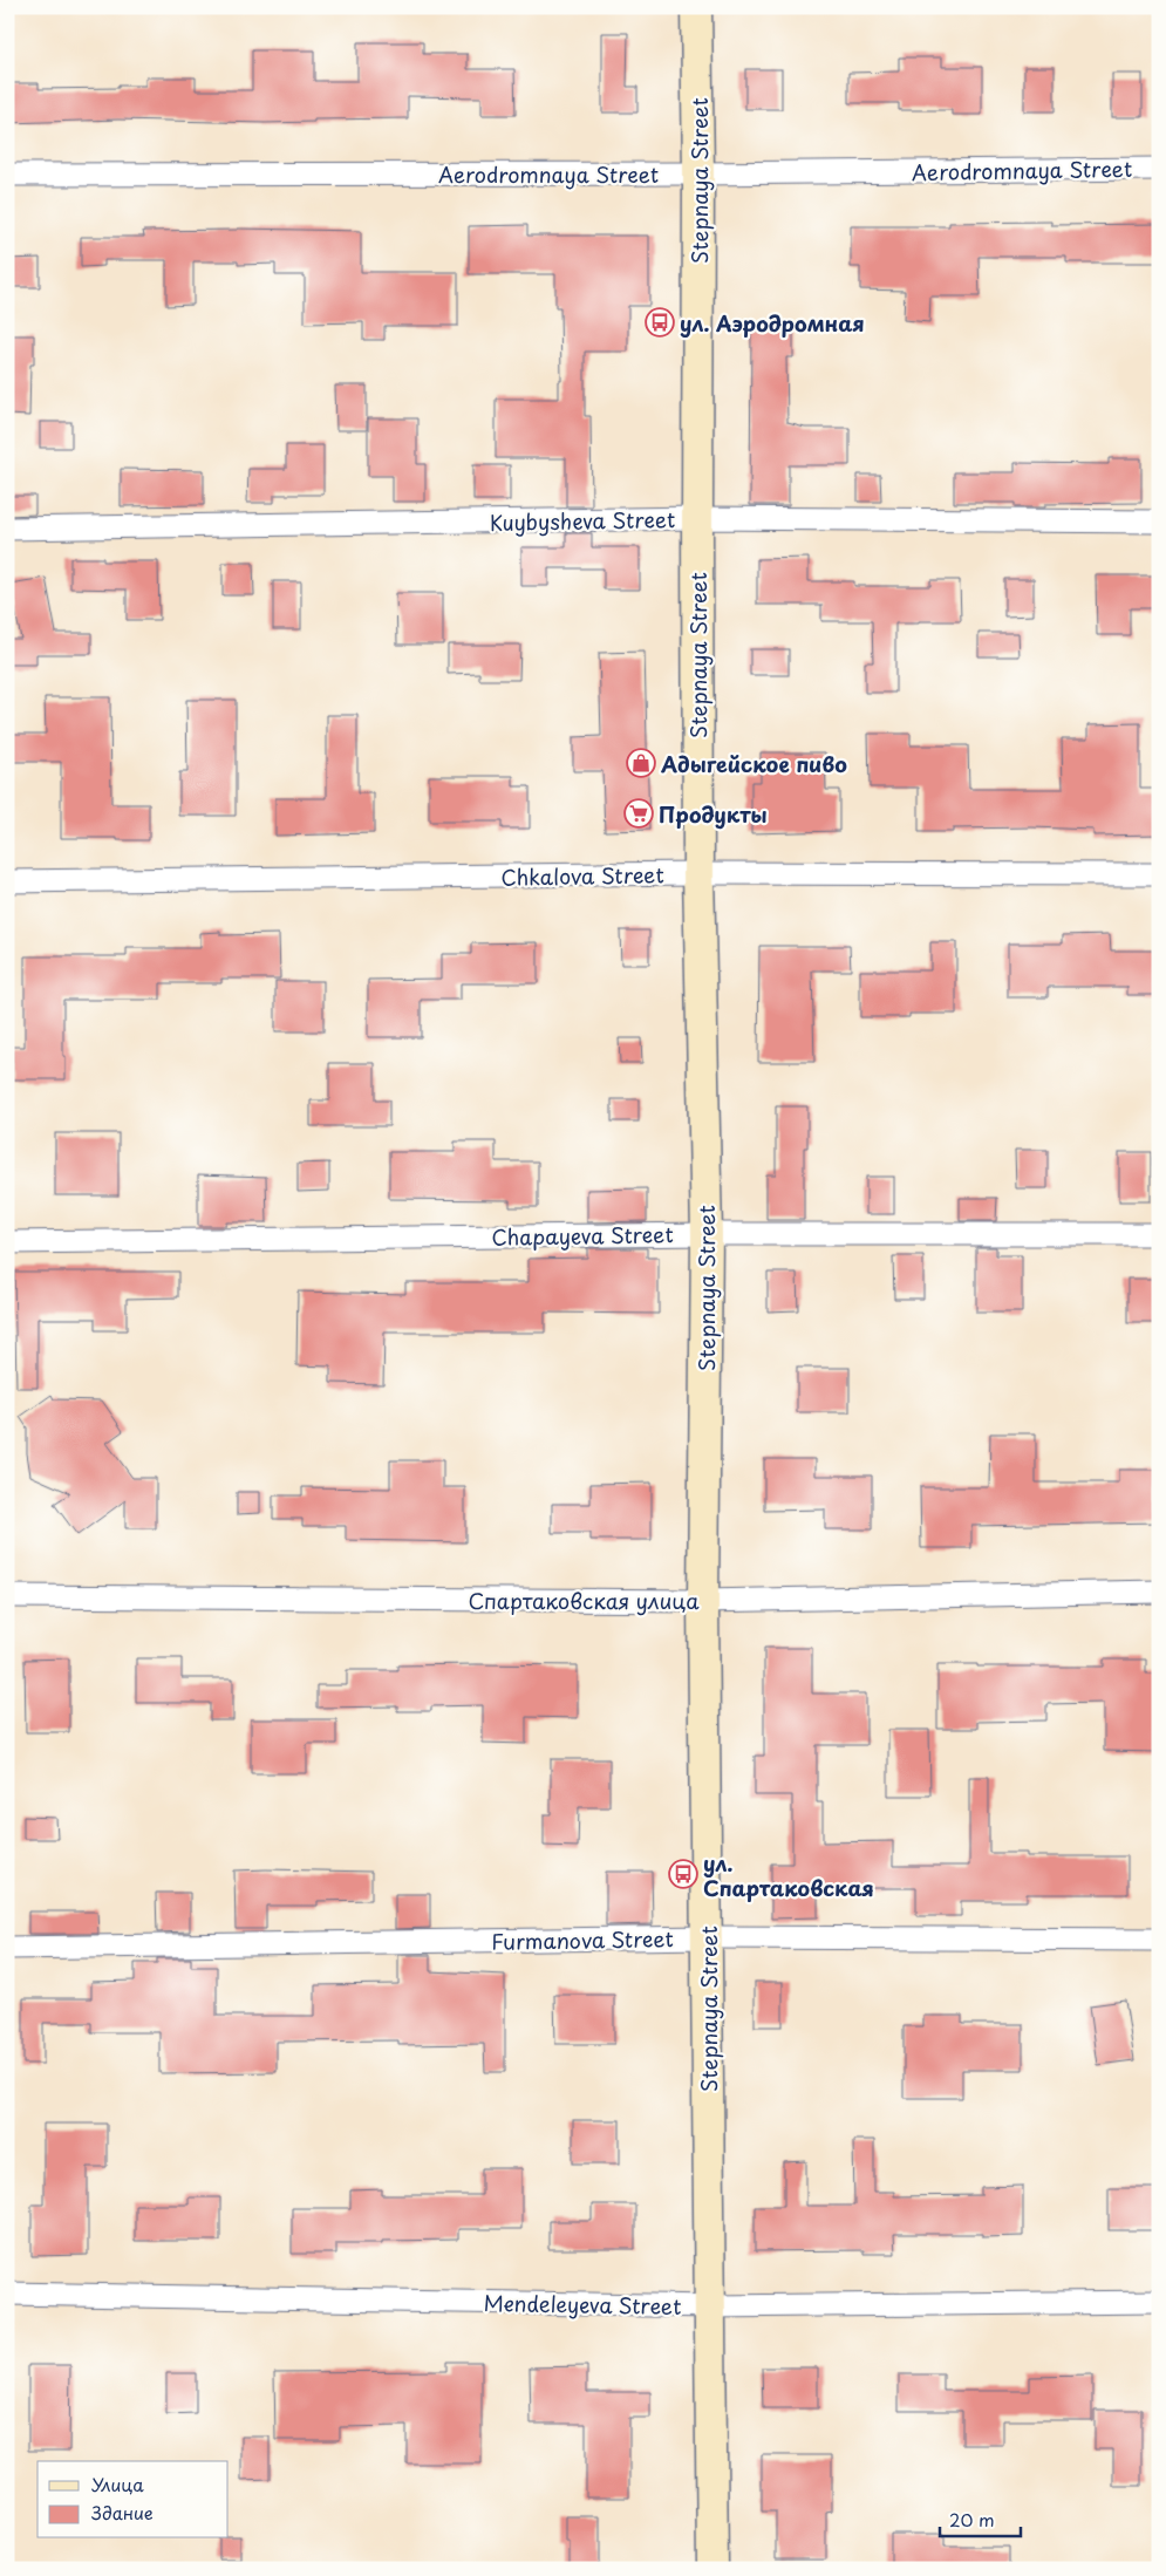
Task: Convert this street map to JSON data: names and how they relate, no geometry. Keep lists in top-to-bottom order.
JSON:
{
  "streets": {
    "main road": ["Stepnaya Street"],
    "street": [
      "Aerodromnaya Street",
      "Kuybysheva Street",
      "Chkalova Street",
      "Chapayeva Street",
      "Спартаковская улица",
      "Furmanova Street",
      "Mendeleyeva Street"
    ]
  },
  "crossings": [
    ["Aerodromnaya Street", "Stepnaya Street"],
    ["Stepnaya Street", "Kuybysheva Street"],
    ["Stepnaya Street", "Chkalova Street"],
    ["Stepnaya Street", "Chapayeva Street"],
    ["Stepnaya Street", "Спартаковская улица"],
    ["Stepnaya Street", "Furmanova Street"],
    ["Stepnaya Street", "Mendeleyeva Street"]
  ],
  "places": {
    "bus stop": ["ул. Аэродромная", "ул. Спартаковская"],
    "shop": ["Адыгейское пиво"],
    "supermarket": ["Продукты"]
  },
  "legend": ["Улица", "Здание"],
  "scale_bar": "20 m"
}
